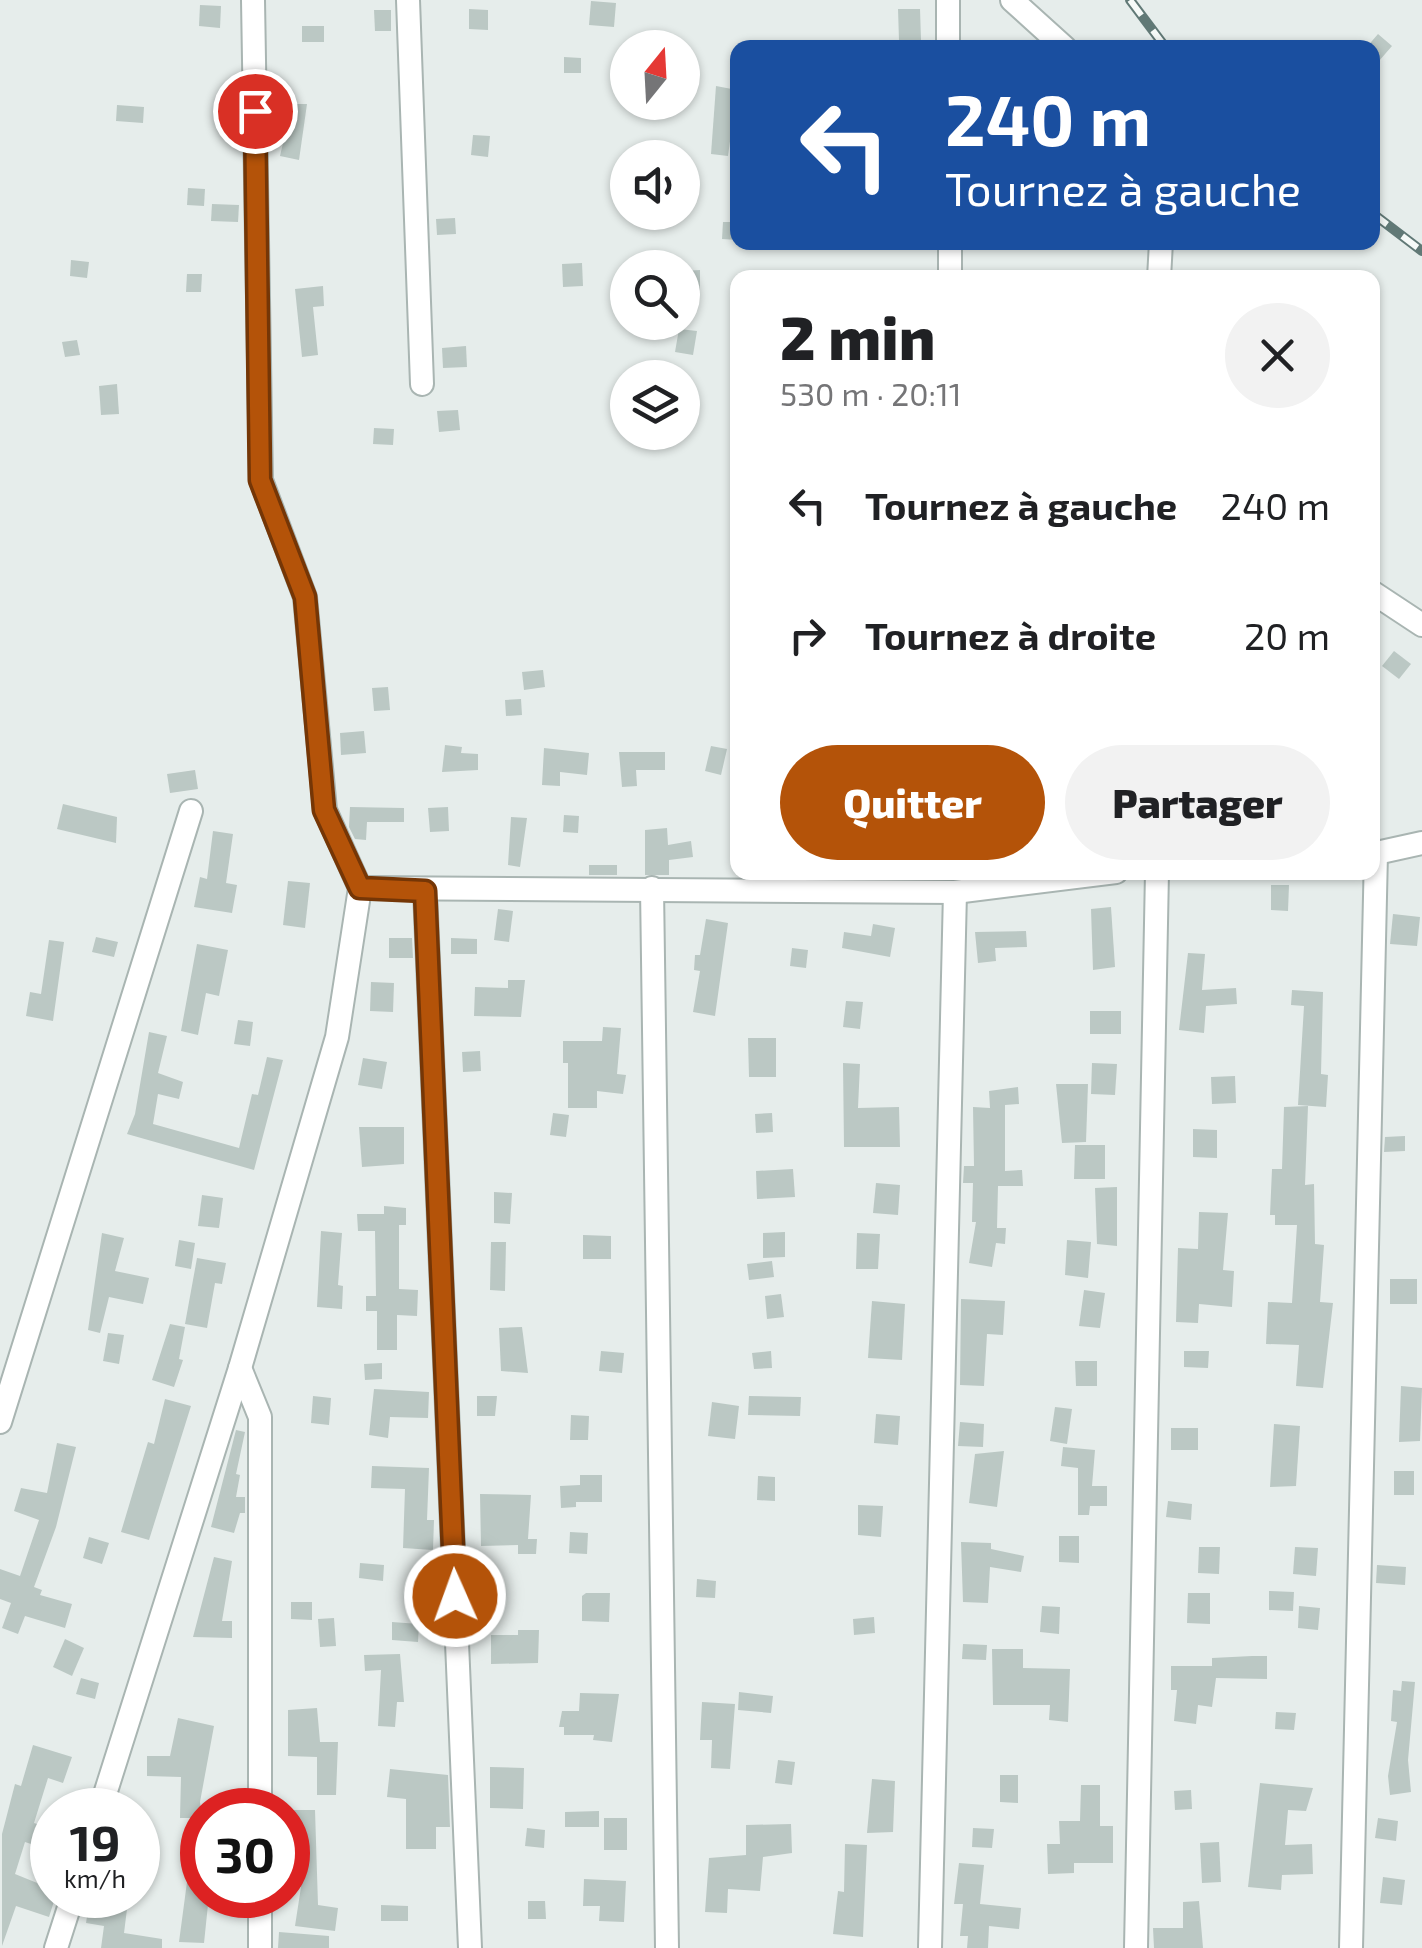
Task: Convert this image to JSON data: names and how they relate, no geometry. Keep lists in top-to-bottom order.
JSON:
{
  "north": "top",
  "page": {
    "turn": ["240 m", "Tournez à gauche"],
    "heading": ["2 min", "530 m · 20:11"],
    "list": [
      {
        "name": "Tournez à gauche",
        "value": "240 m"
      },
      {
        "name": "Tournez à droite",
        "value": "20 m"
      }
    ],
    "buttons": ["Quitter", "Partager"],
    "speed": "19 km/h",
    "limit": "30"
  }
}
